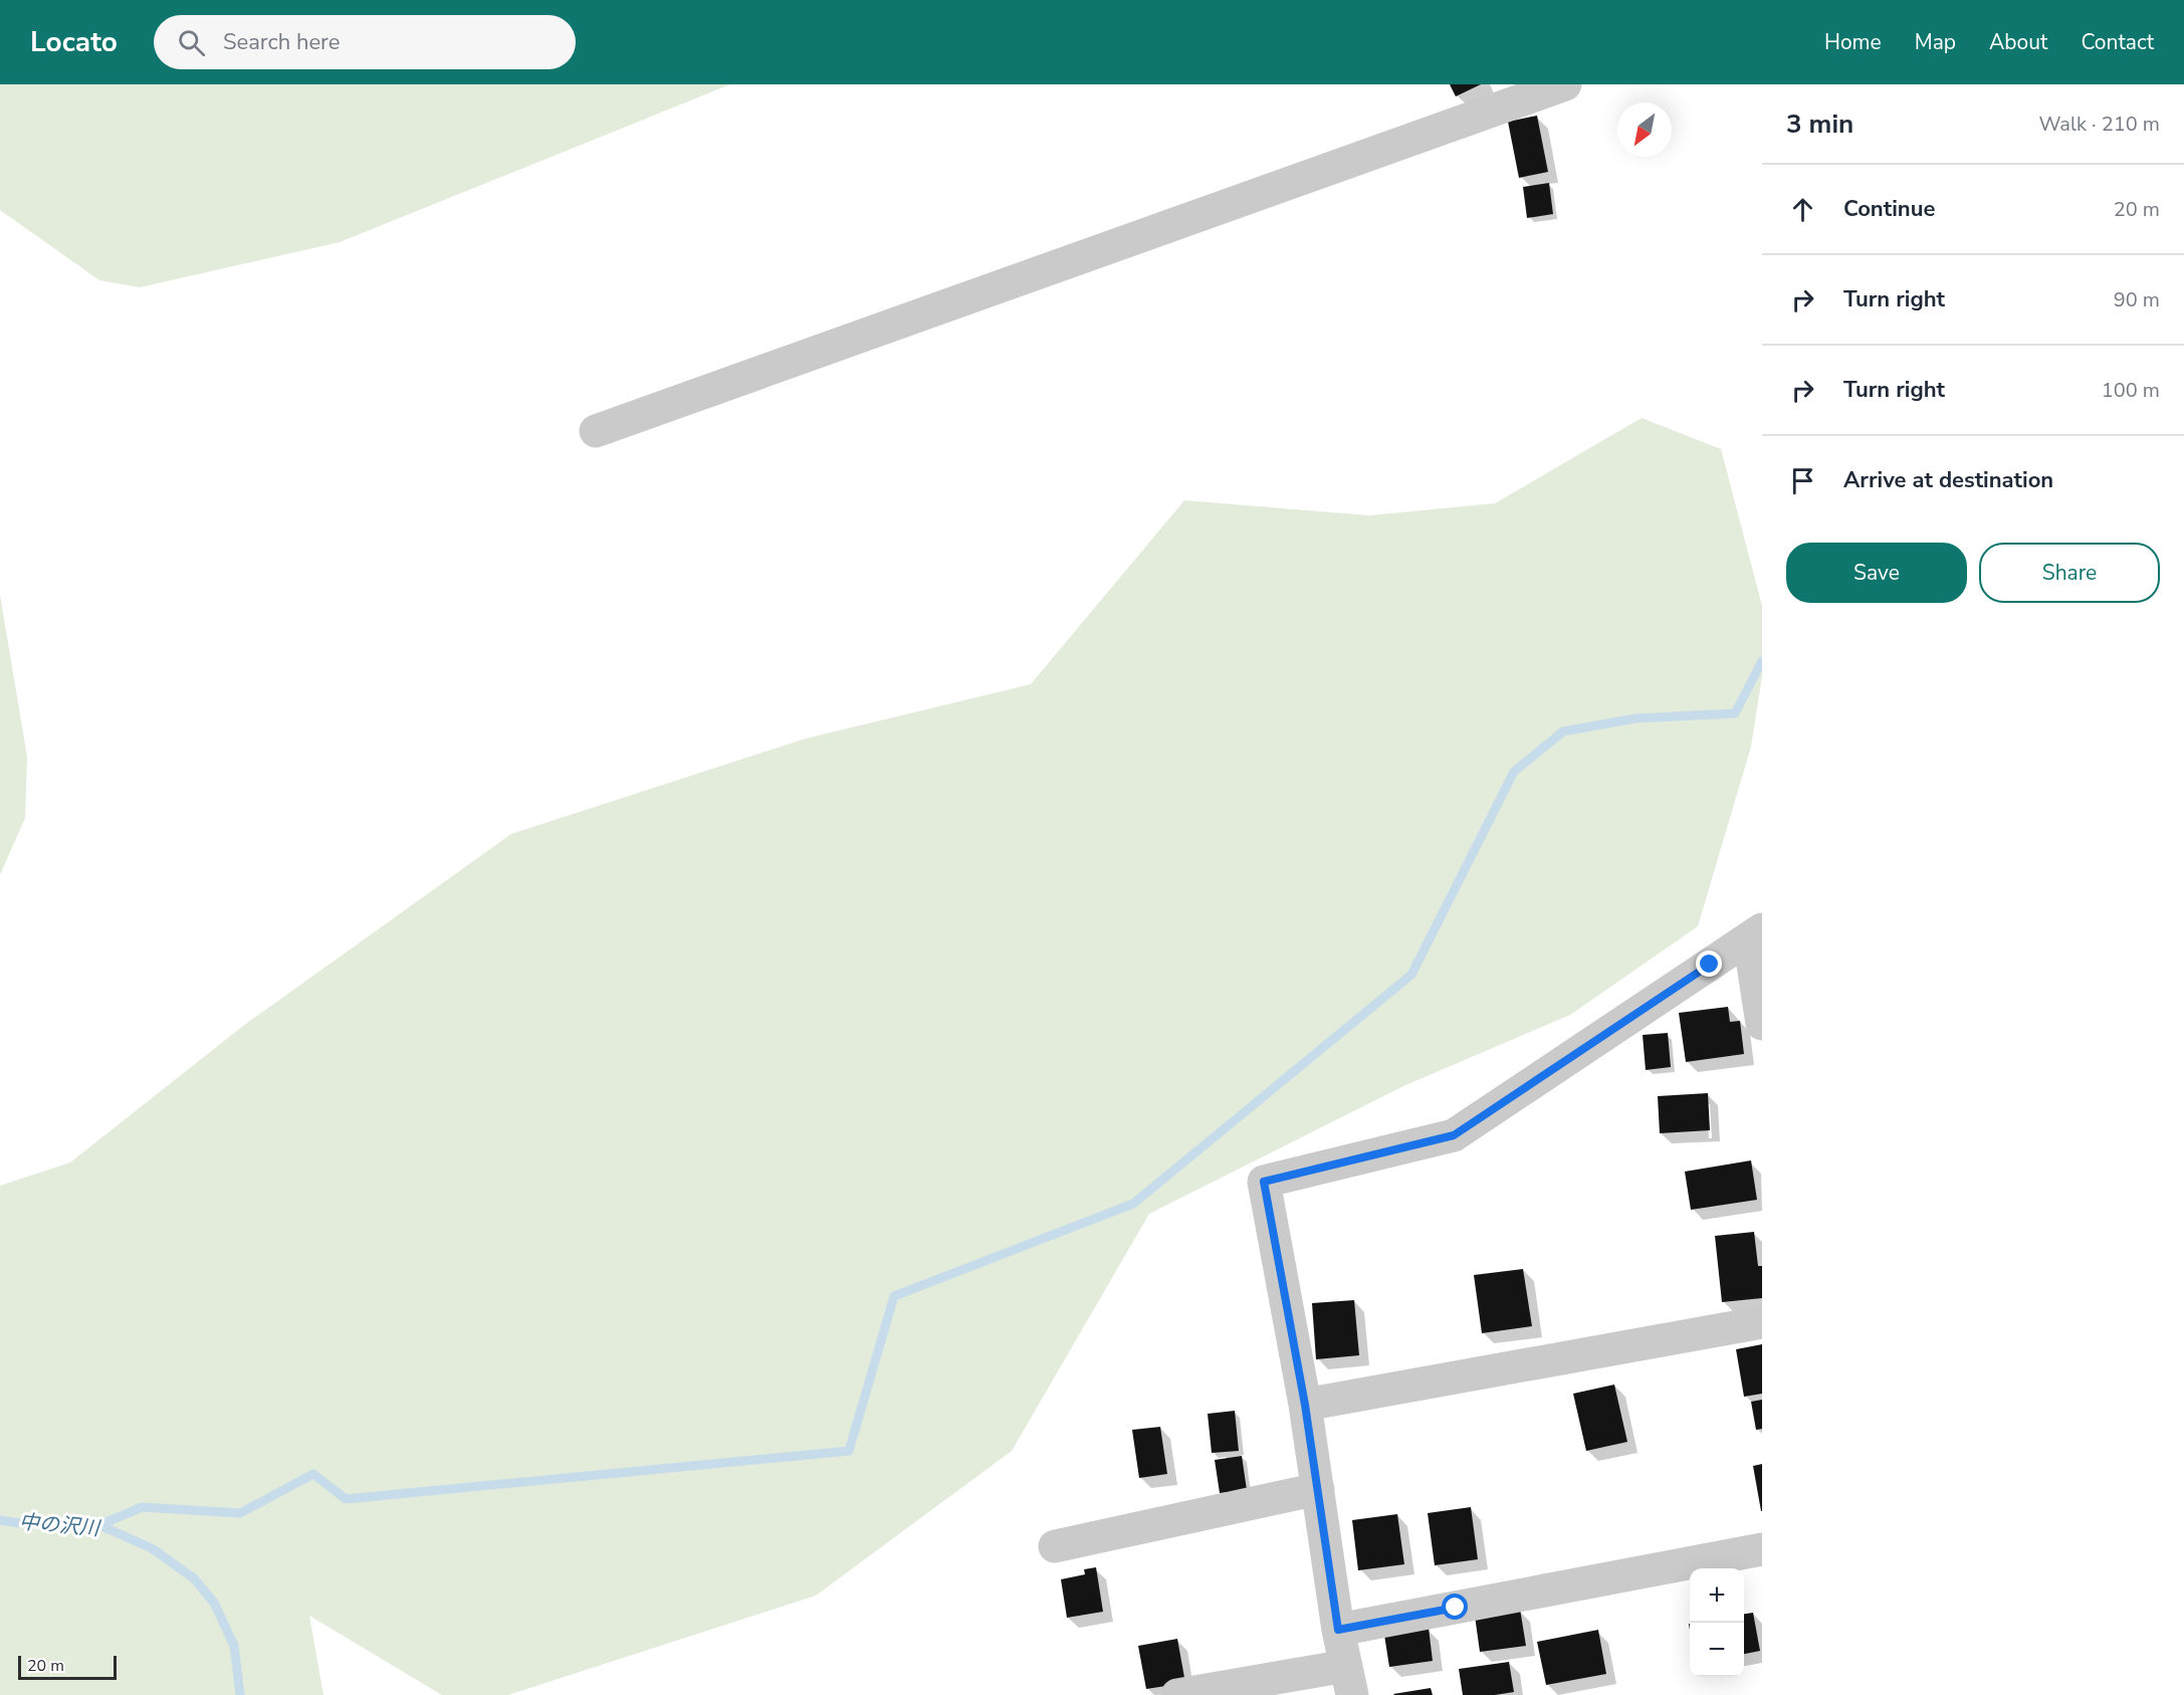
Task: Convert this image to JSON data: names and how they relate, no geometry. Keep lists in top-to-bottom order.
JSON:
{
  "water": ["中の沢川"],
  "scale_bar": "20 m",
  "north": "bottom left",
  "page": {
    "header": "Locato",
    "search": "Search here",
    "nav": [
      "Home",
      "Map",
      "About",
      "Contact"
    ],
    "heading": ["3 min", "Walk · 210 m"],
    "list": [
      ["Continue", "20 m"],
      ["Turn right", "90 m"],
      ["Turn right", "100 m"],
      "Arrive at destination"
    ],
    "buttons": ["Save", "Share"],
    "map_buttons": ["+", "−"],
    "scale": "20 m"
  }
}
